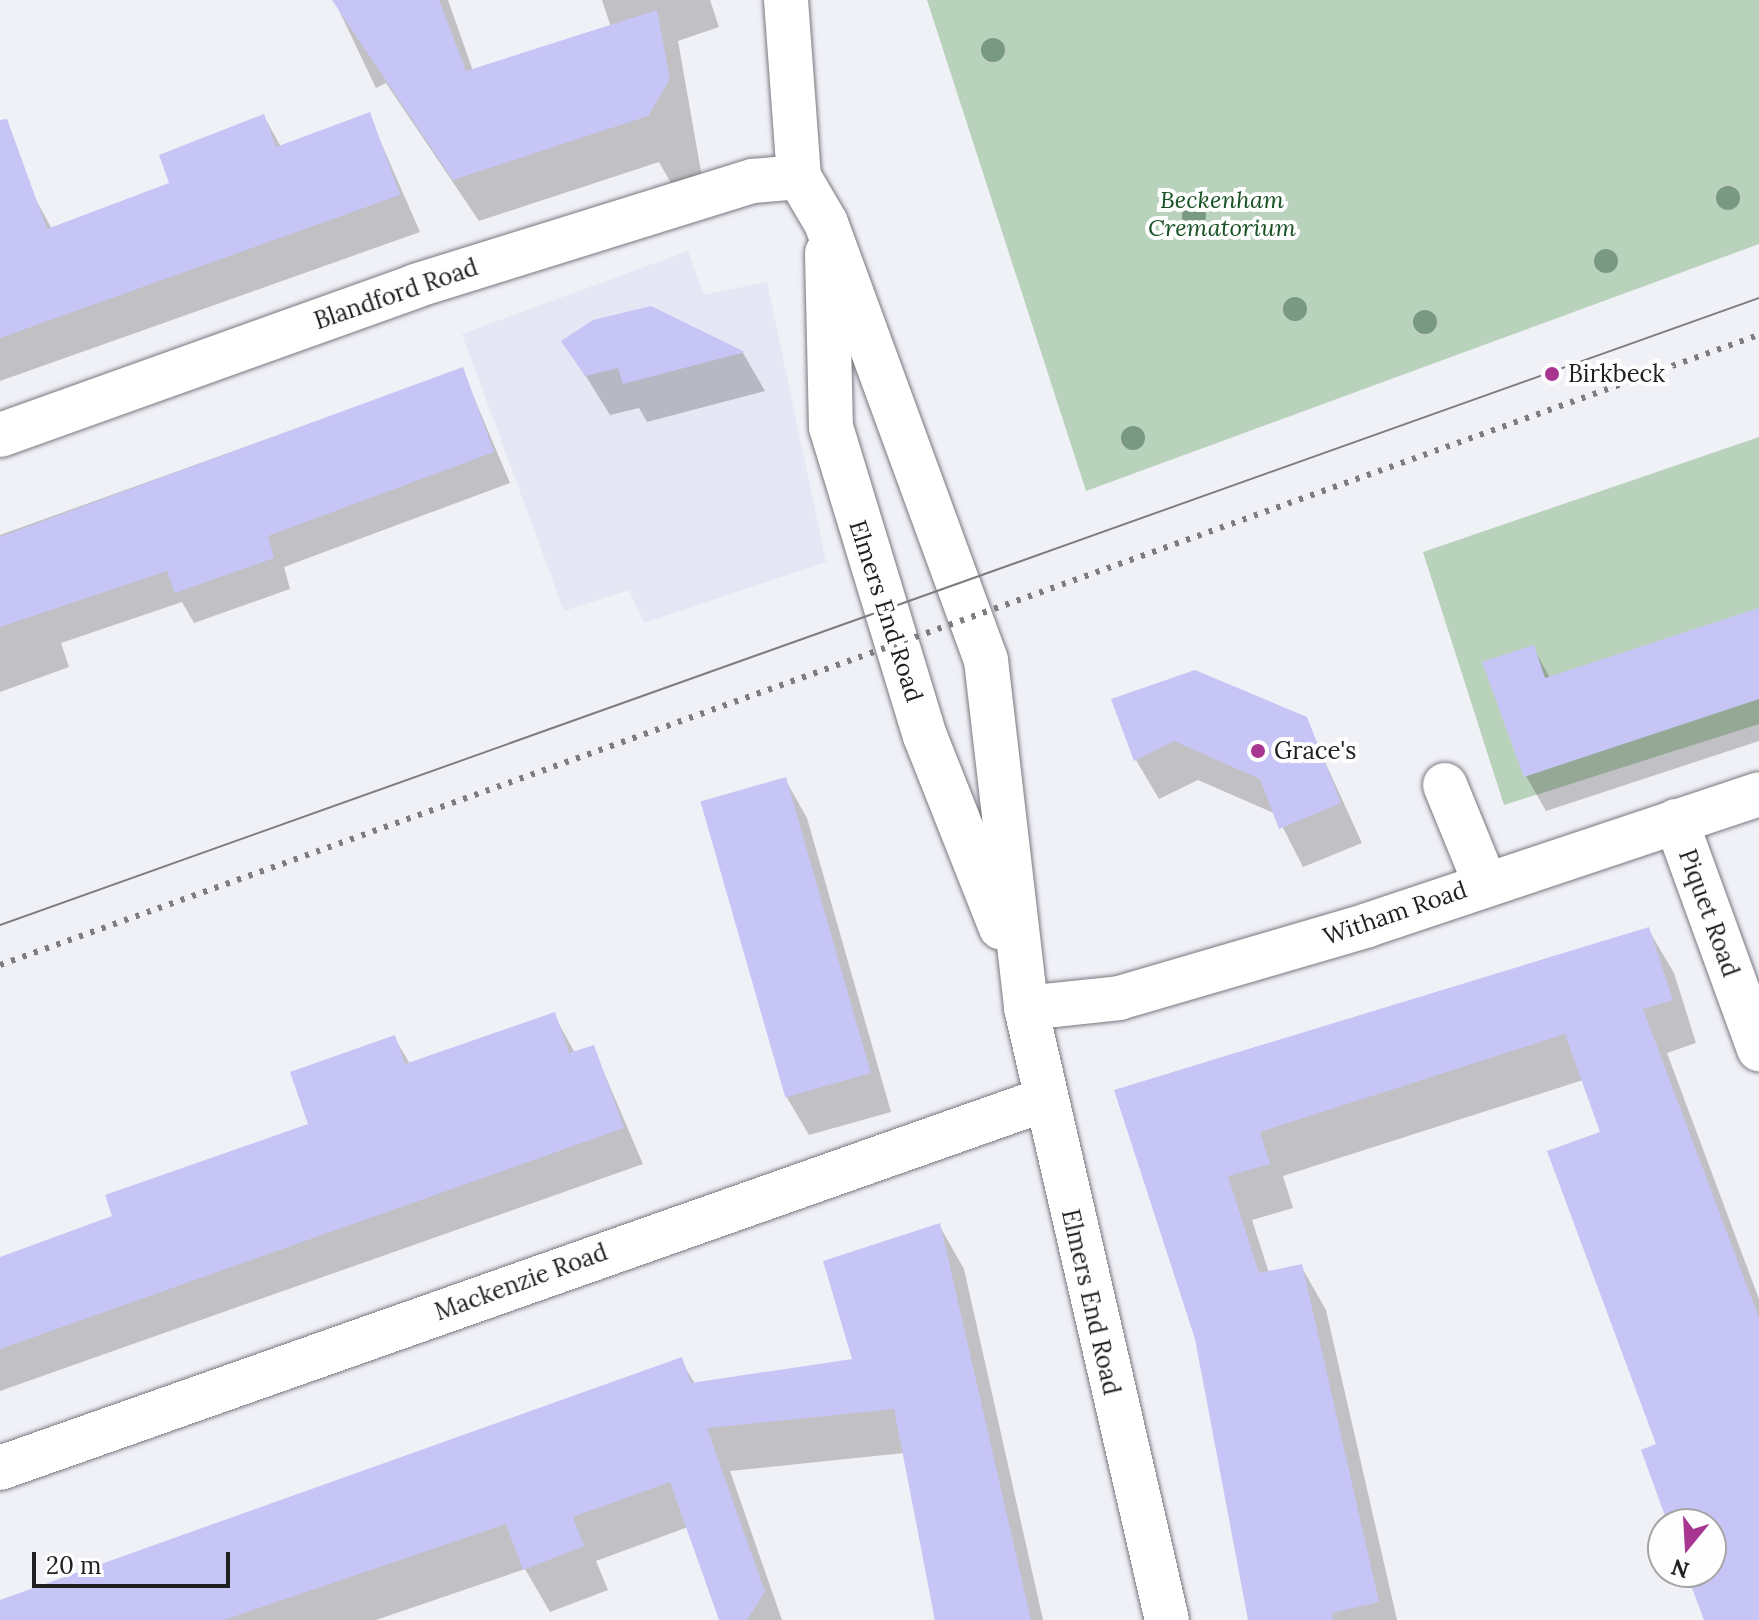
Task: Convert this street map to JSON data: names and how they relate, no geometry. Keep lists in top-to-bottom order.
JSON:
{
  "streets": {
    "street": [
      "Blandford Road",
      "Elmers End Road",
      "Witham Road",
      "Piquet Road",
      "Mackenzie Road"
    ]
  },
  "crossings": [
    ["Blandford Road", "Elmers End Road"],
    ["Elmers End Road", "Witham Road"],
    ["Elmers End Road", "Mackenzie Road"],
    ["Witham Road", "Piquet Road"]
  ],
  "parks": ["Beckenham Crematorium"],
  "places": ["Birkbeck", "Grace's"],
  "scale_bar": "20 m",
  "north": "bottom"
}
